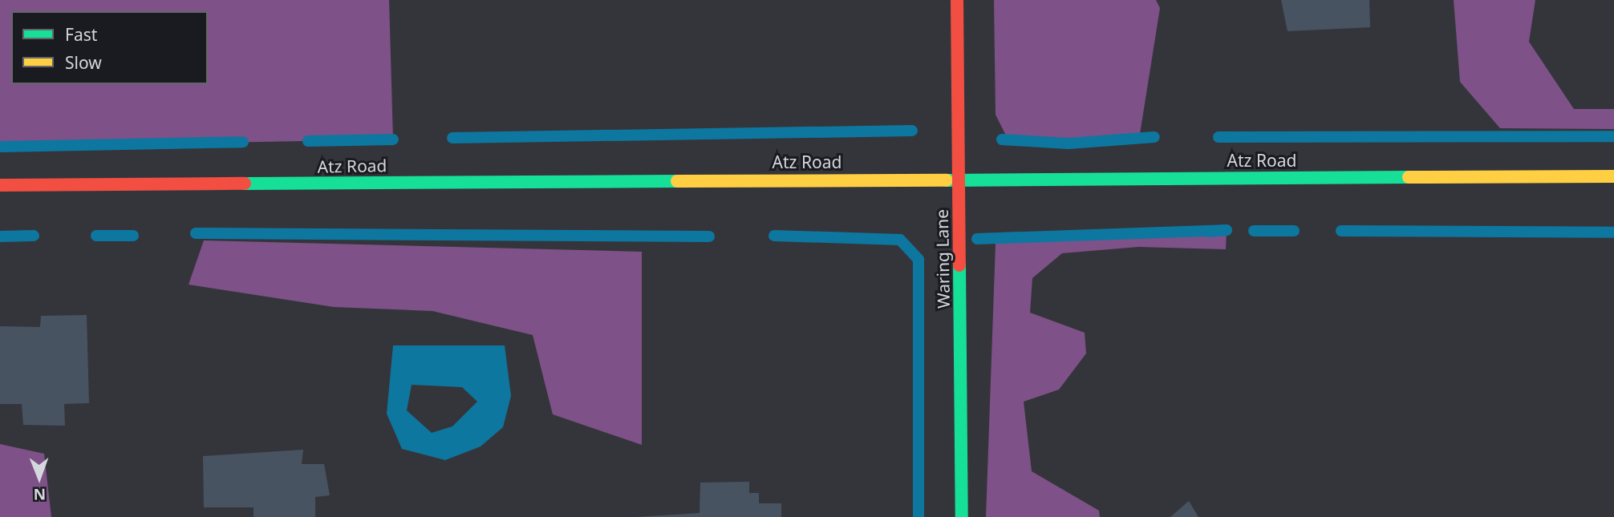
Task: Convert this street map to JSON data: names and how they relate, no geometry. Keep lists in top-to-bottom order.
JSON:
{
  "streets": {
    "street": ["Atz Road", "Waring Lane"]
  },
  "crossings": [
    ["Atz Road", "Waring Lane"]
  ],
  "legend": ["Fast", "Slow"],
  "north": "bottom"
}
